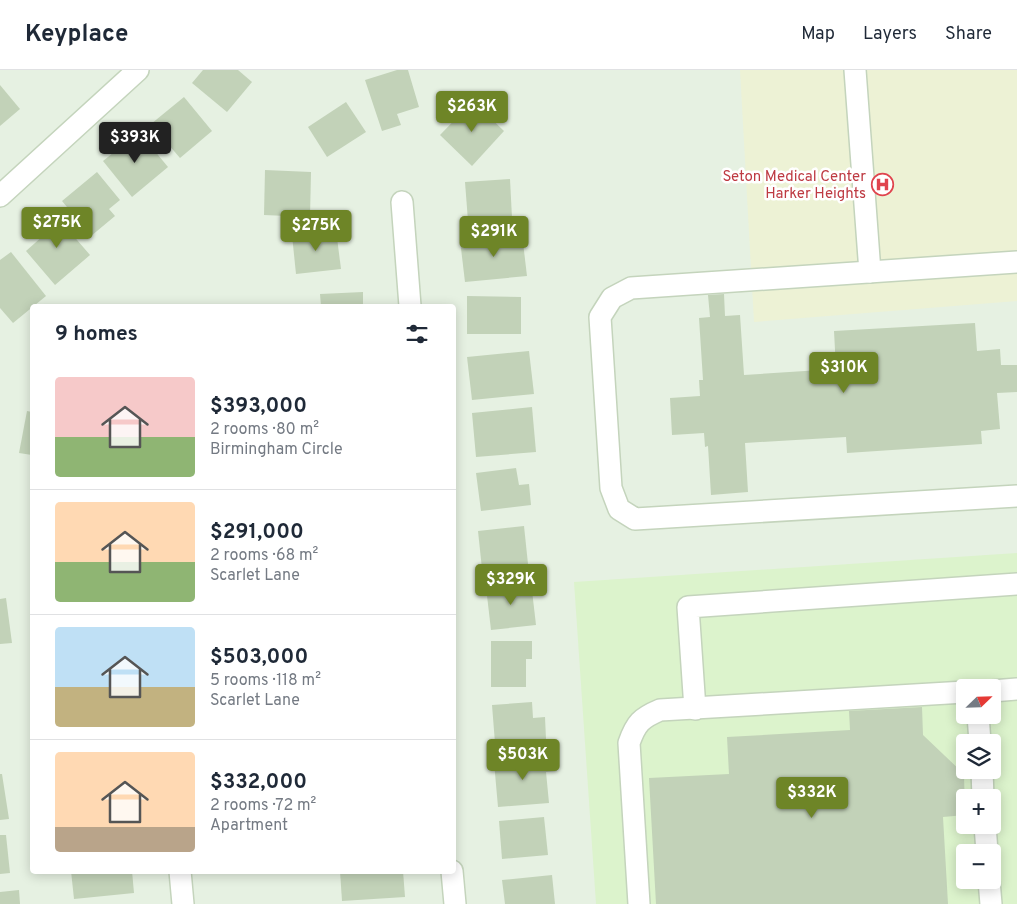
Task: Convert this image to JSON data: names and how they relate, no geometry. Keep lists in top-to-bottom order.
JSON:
{
  "places": {
    "hospital": ["Seton Medical Center Harker Heights"]
  },
  "north": "top right",
  "page": {
    "header": "Keyplace",
    "nav": ["Map", "Layers", "Share"],
    "price": [
      "$263K",
      "$393K",
      "$275K",
      "$275K",
      "$291K",
      "$310K",
      "$329K",
      "$503K",
      "$332K"
    ],
    "heading": "9 homes",
    "list": [
      {
        "name": "$393,000",
        "note": "2 rooms · 80 m² · Birmingham Circle"
      },
      {
        "name": "$291,000",
        "note": "2 rooms · 68 m² · Scarlet Lane"
      },
      {
        "name": "$503,000",
        "note": "5 rooms · 118 m² · Scarlet Lane"
      },
      {
        "name": "$332,000",
        "note": "2 rooms · 72 m² · Apartment"
      }
    ],
    "map_buttons": ["+", "−"]
  }
}
